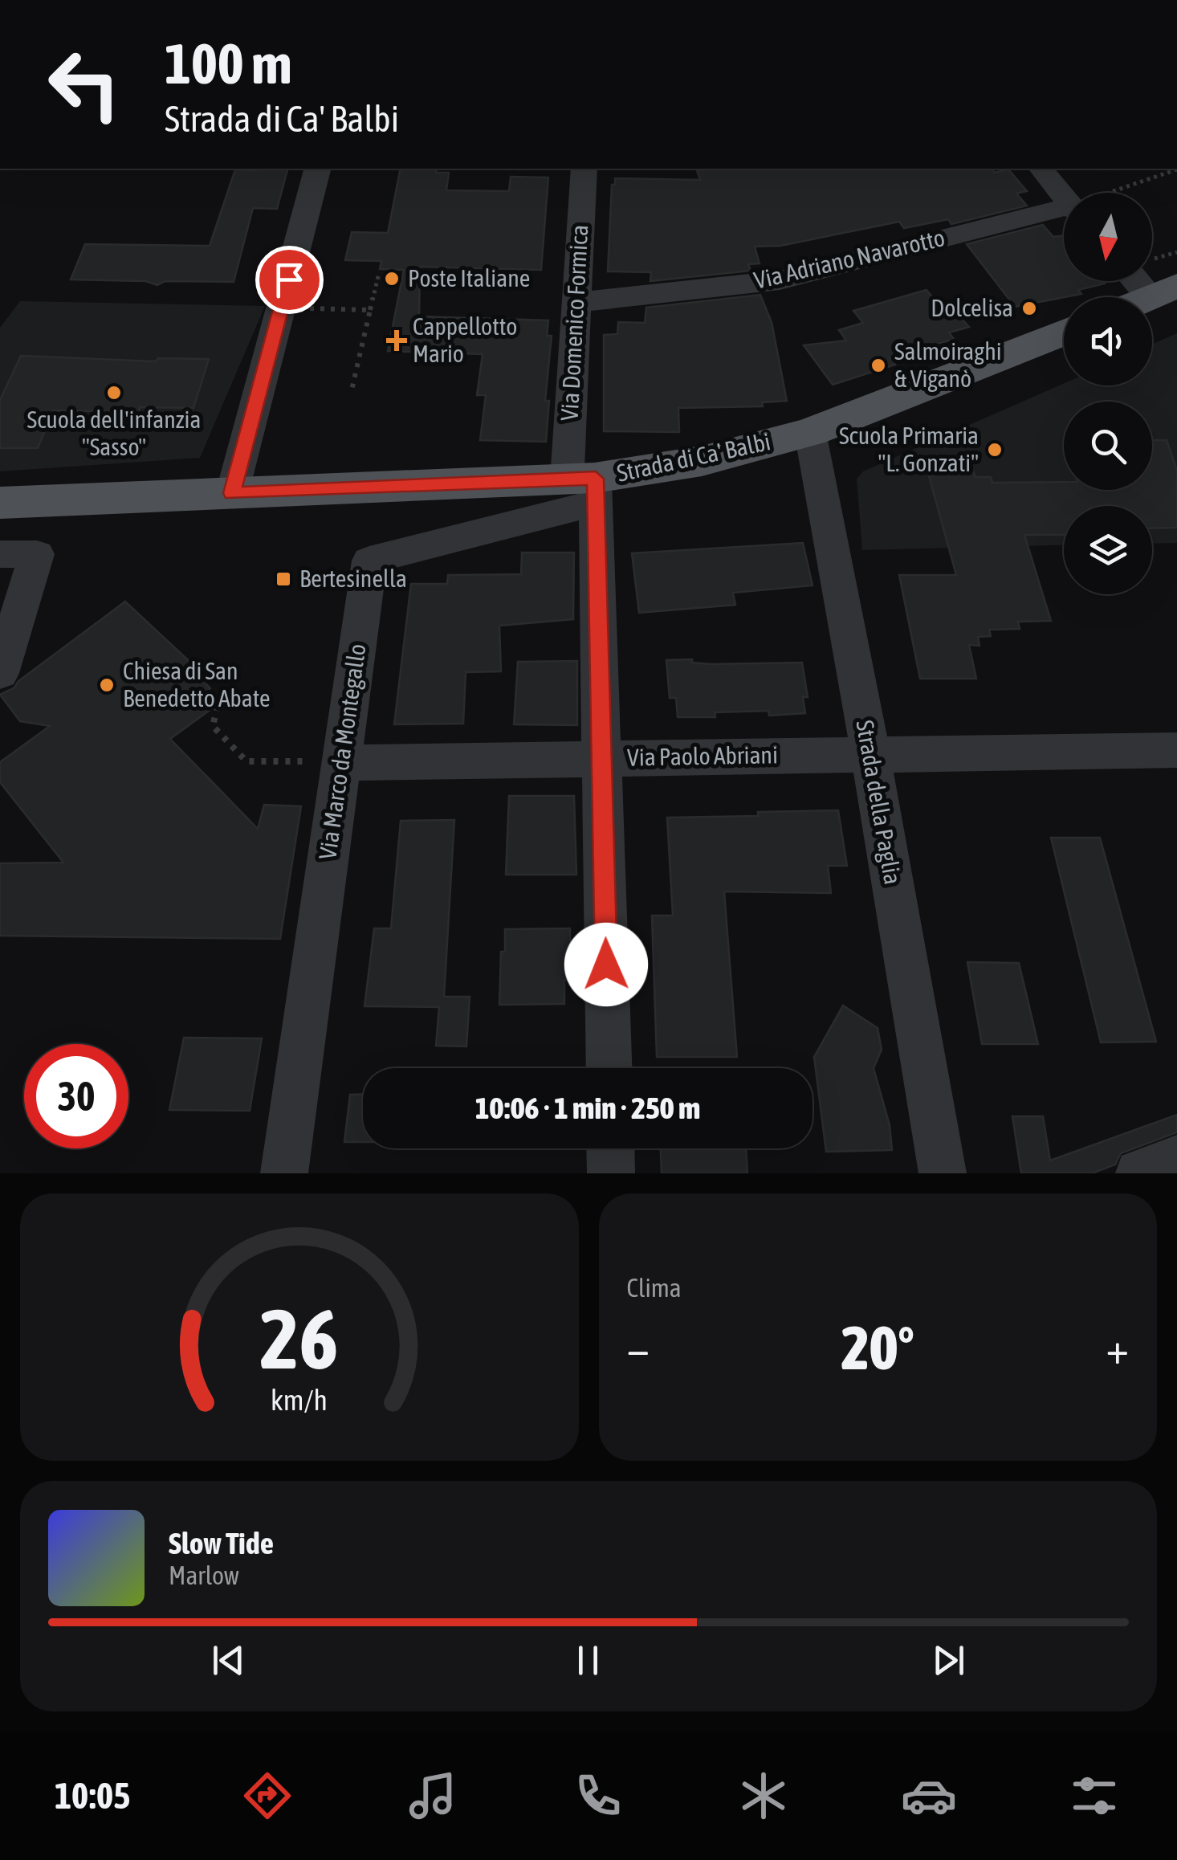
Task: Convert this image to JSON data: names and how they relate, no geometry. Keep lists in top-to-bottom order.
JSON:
{
  "streets": {
    "main road": ["Strada di Ca' Balbi"],
    "street": [
      "Via Adriano Navarotto",
      "Via Domenico Formica",
      "Via Marco da Montegallo",
      "Via Paolo Abriani",
      "Strada della Paglia"
    ]
  },
  "crossings": [
    ["Via Adriano Navarotto", "Via Domenico Formica"],
    ["Via Domenico Formica", "Strada di Ca' Balbi"],
    ["Via Domenico Formica", "Via Marco da Montegallo"],
    ["Via Domenico Formica", "Via Paolo Abriani"],
    ["Strada di Ca' Balbi", "Via Marco da Montegallo"],
    ["Strada di Ca' Balbi", "Strada della Paglia"],
    ["Via Marco da Montegallo", "Via Paolo Abriani"],
    ["Via Paolo Abriani", "Strada della Paglia"]
  ],
  "places": {
    "other": [
      "Poste Italiane",
      "Dolcelisa",
      "Salmoiraghi & Viganò",
      "Scuola dell'infanzia \"Sasso\"",
      "Scuola Primaria \"L. Gonzati\"",
      "Chiesa di San Benedetto Abate"
    ],
    "health": ["Cappellotto Mario"],
    "transit": ["Bertesinella"]
  },
  "north": "bottom",
  "page": {
    "turn": ["100 m", "Strada di Ca' Balbi"],
    "limit": "30",
    "trip": "10:06 · 1 min · 250 m",
    "tile": "Clima",
    "heat": ["−", "20°", "+"],
    "song": ["Slow Tide", "Marlow"],
    "tabs": "10:05",
    "gauge": ["26", "km/h"]
  }
}
